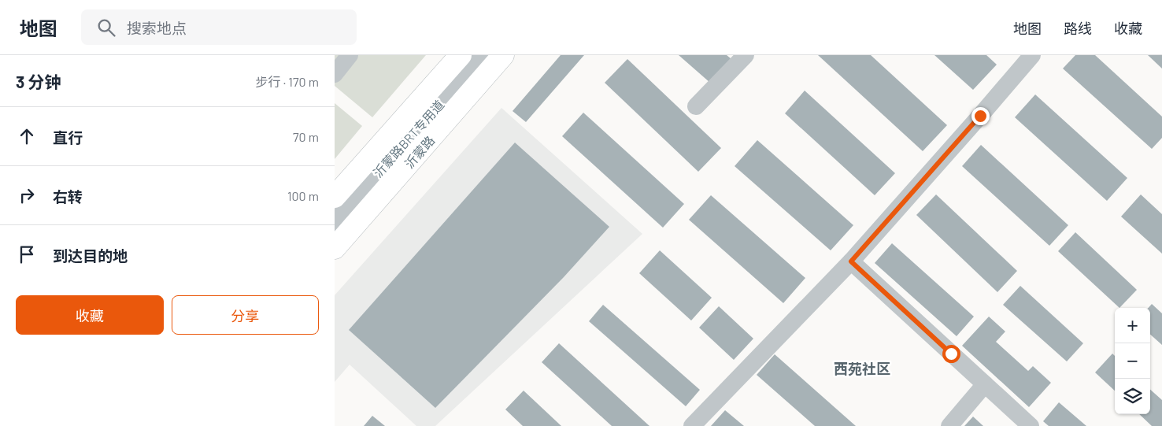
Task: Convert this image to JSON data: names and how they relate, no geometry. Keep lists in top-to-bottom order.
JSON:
{
  "streets": {
    "main road": ["沂蒙路"],
    "street": ["沂蒙路BRT专用道"]
  },
  "districts": ["西苑社区"],
  "page": {
    "header": "地图",
    "search": "搜索地点",
    "nav": ["地图", "路线", "收藏"],
    "heading": ["3 分钟", "步行 · 170 m"],
    "list": [
      ["直行", "70 m"],
      ["右转", "100 m"],
      "到达目的地"
    ],
    "buttons": ["收藏", "分享"],
    "map_buttons": ["+", "−"]
  }
}
